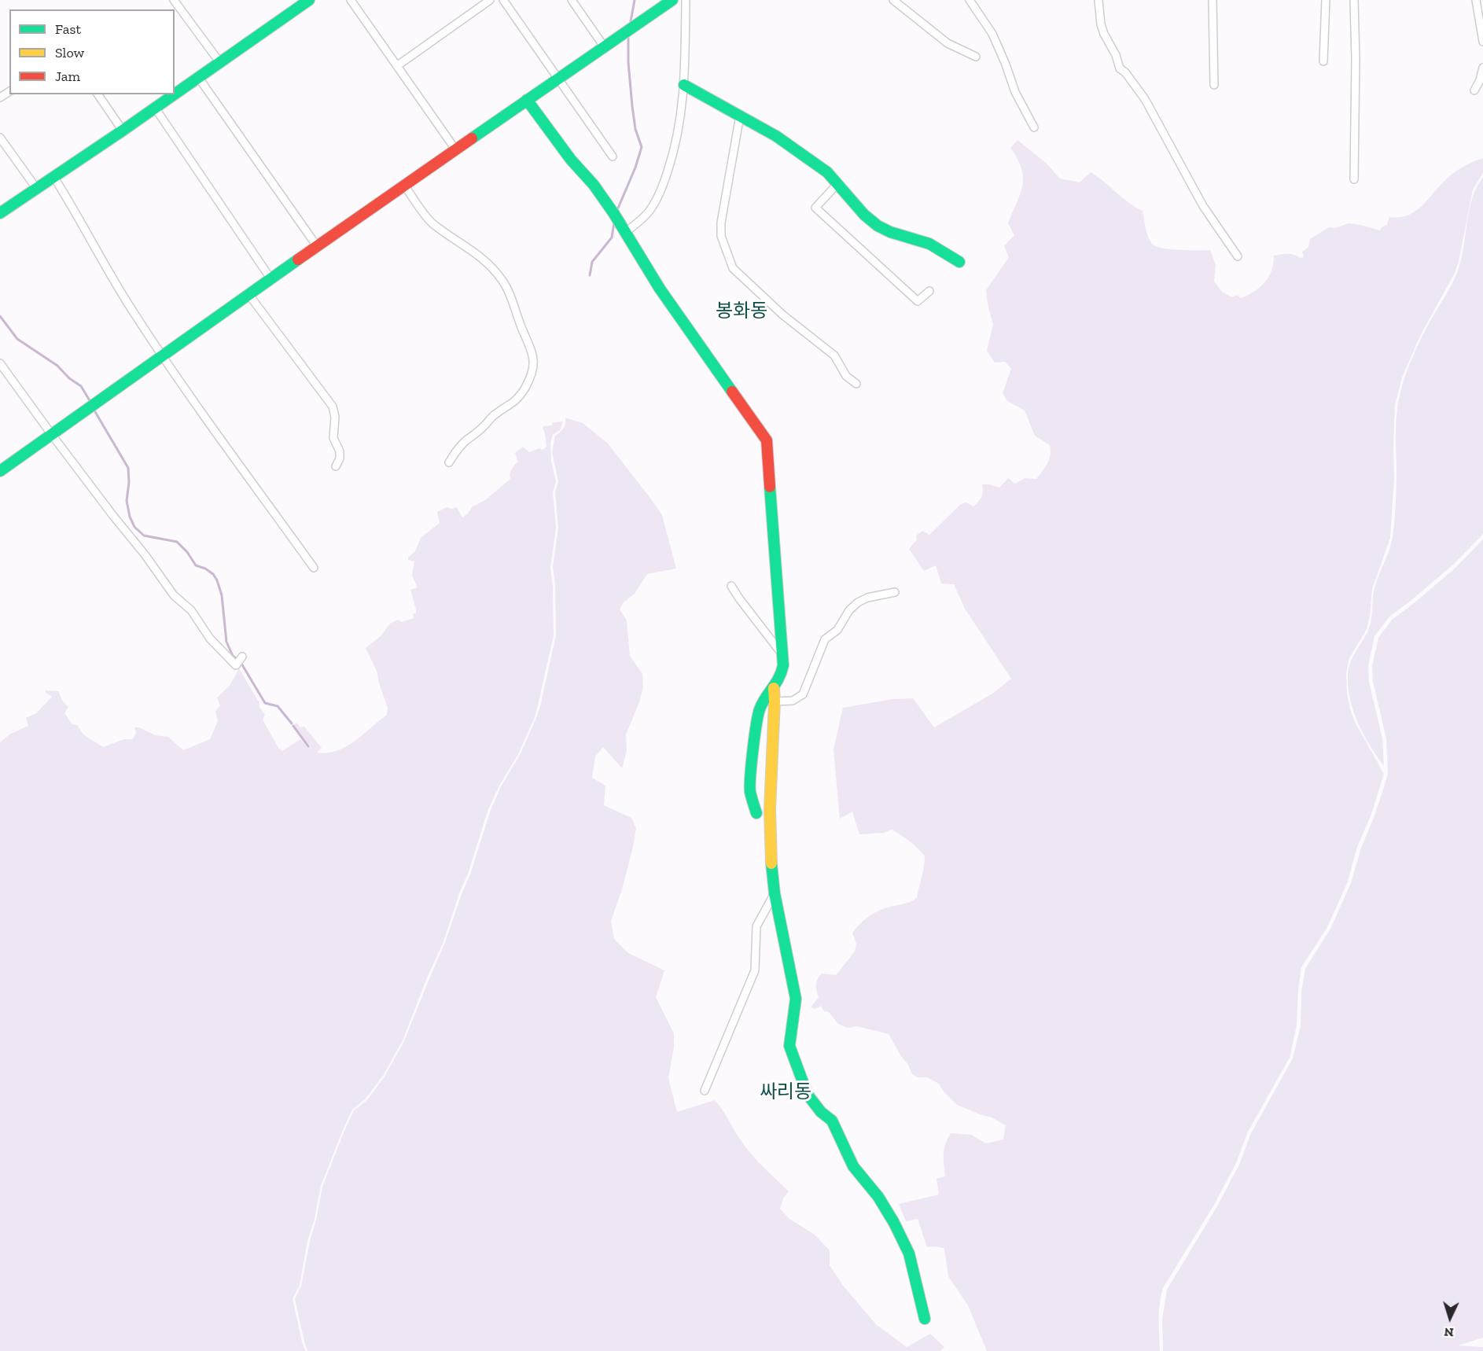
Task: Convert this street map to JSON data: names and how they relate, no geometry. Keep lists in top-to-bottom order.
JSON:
{
  "districts": ["봉화동", "싸리동"],
  "legend": ["Fast", "Slow", "Jam"],
  "north": "bottom"
}
